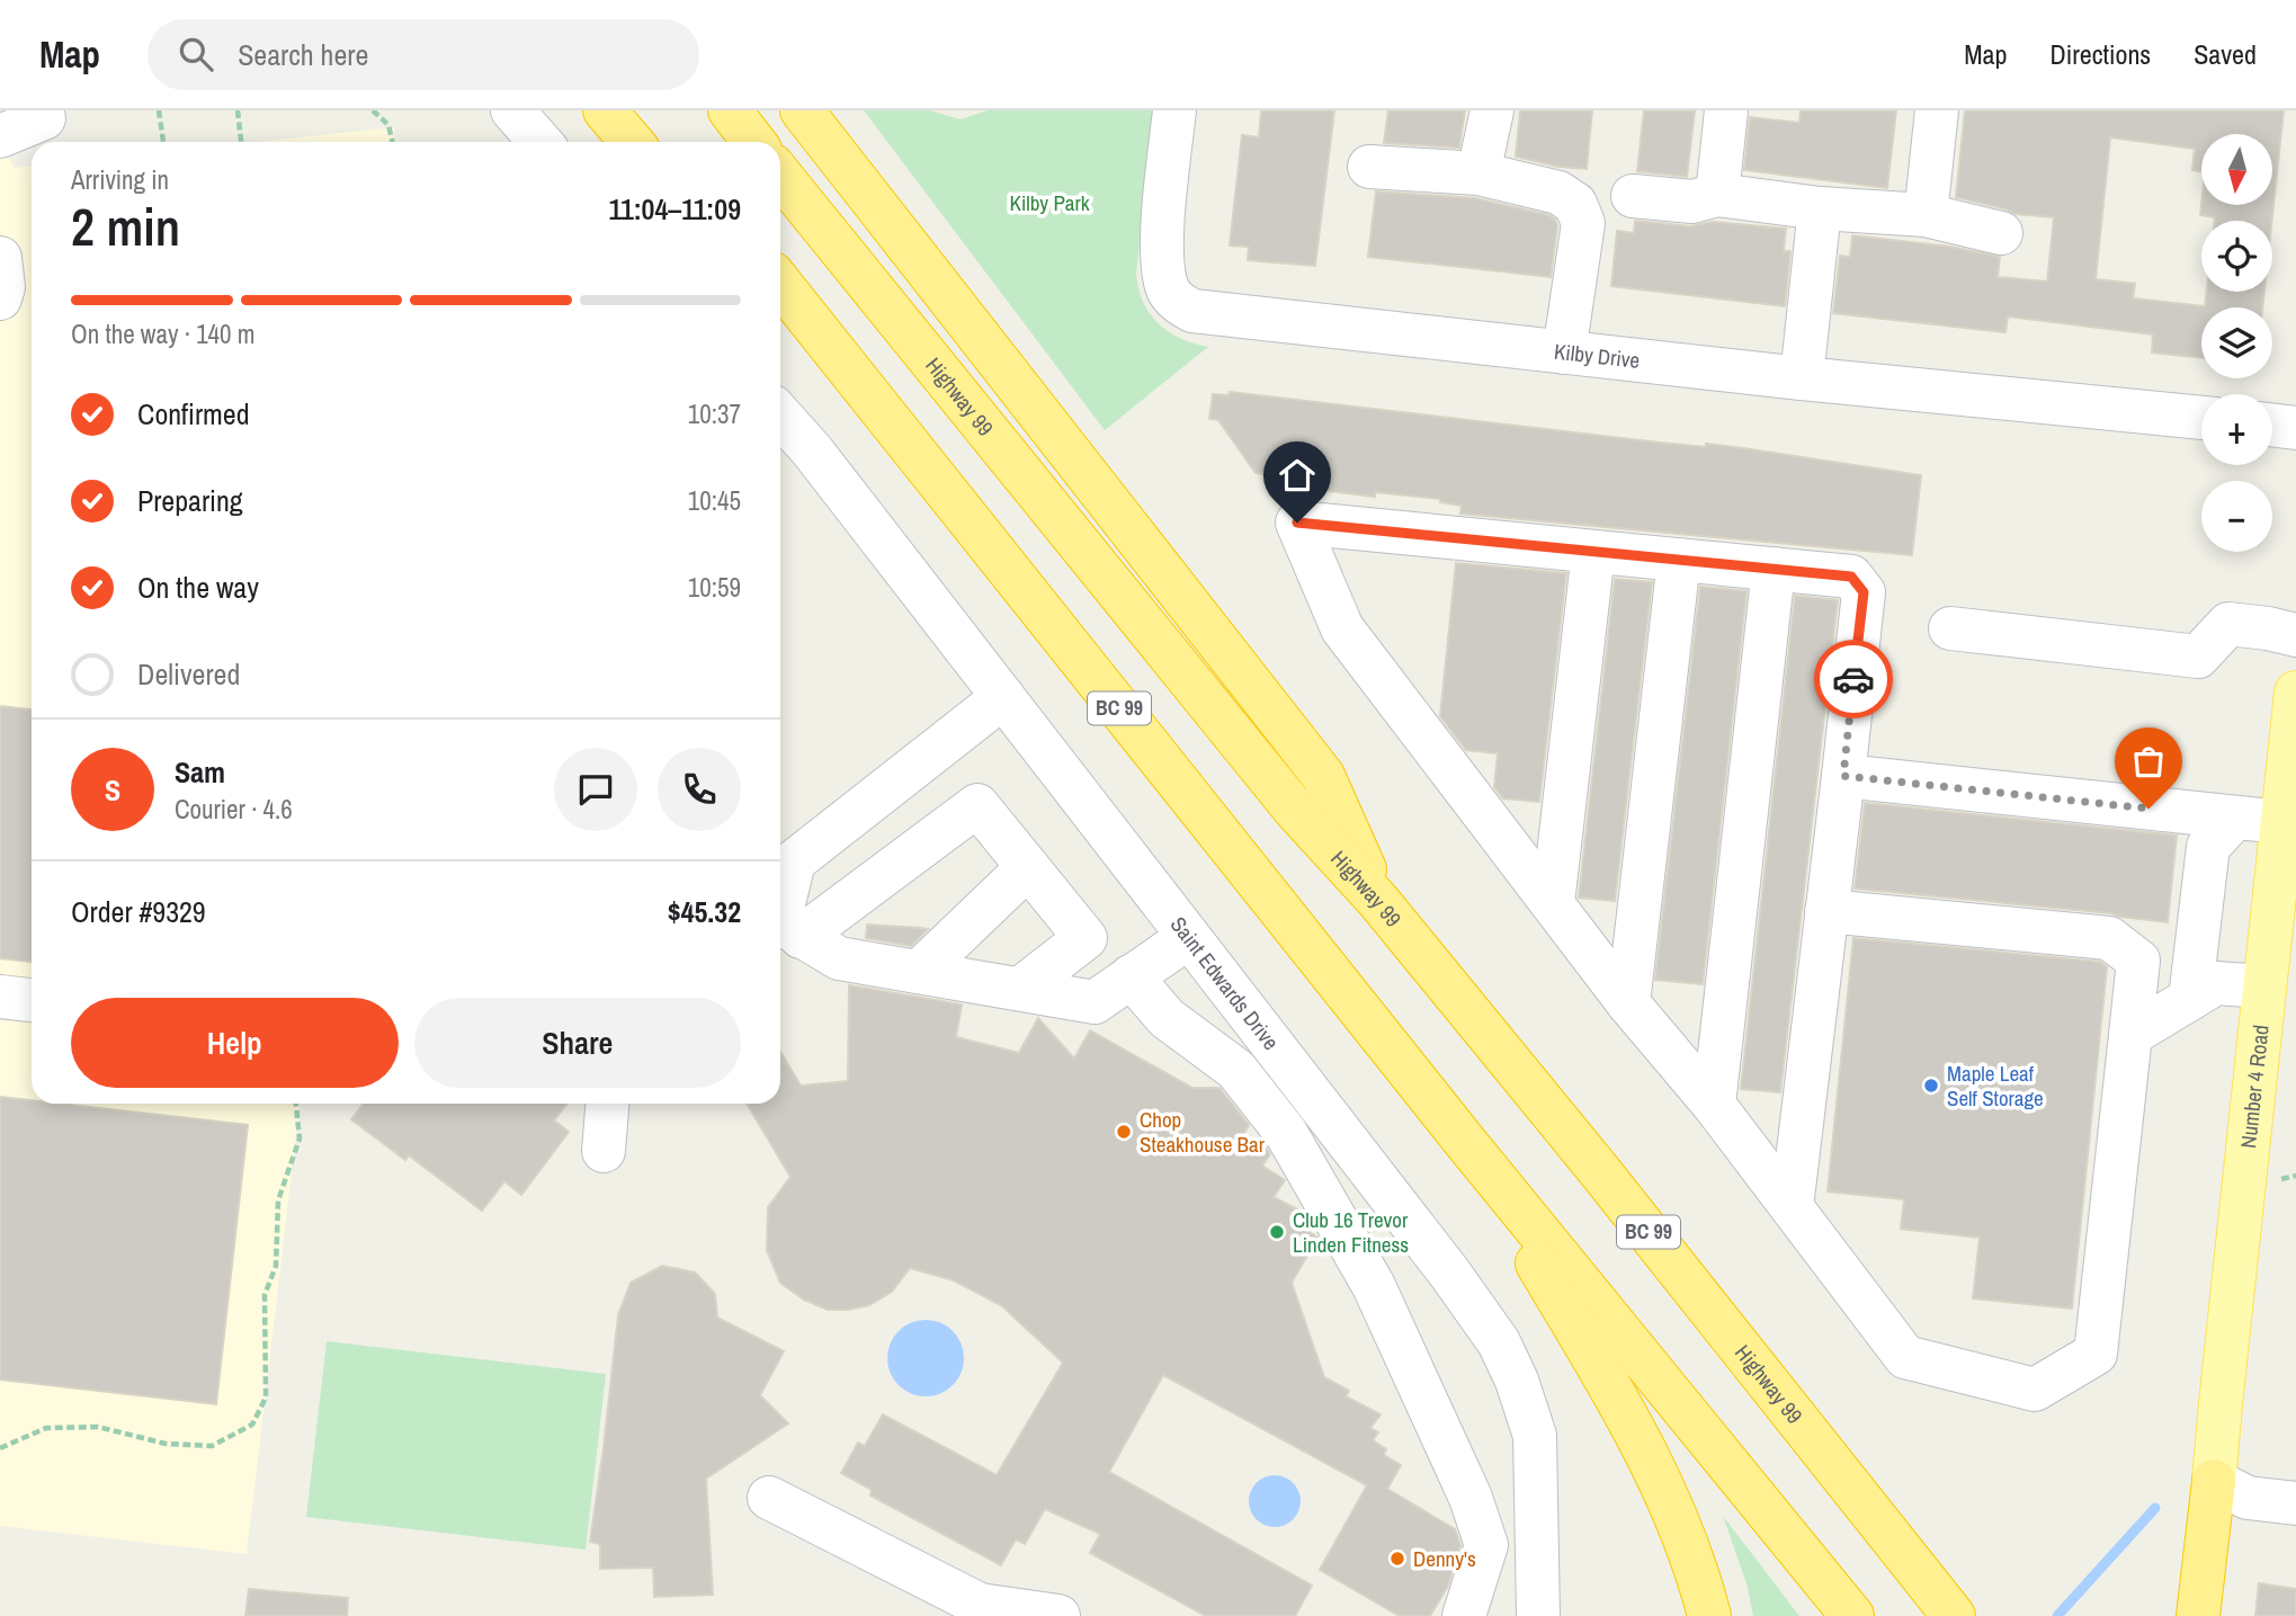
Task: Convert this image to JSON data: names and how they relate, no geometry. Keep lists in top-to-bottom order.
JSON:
{
  "streets": {
    "highway": ["Highway 99", "BC 99"],
    "main road": ["Number 4 Road"],
    "street": ["Kilby Drive", "Saint Edwards Drive"]
  },
  "parks": ["Kilby Park"],
  "places": [
    "Maple Leaf Self Storage",
    "Chop Steakhouse Bar",
    "Club 16 Trevor Linden Fitness",
    "Denny's"
  ],
  "north": "bottom",
  "page": {
    "header": "Map",
    "search": "Search here",
    "nav": ["Map", "Directions", "Saved"],
    "map_buttons": ["+", "−"],
    "heading": ["2 min", "Arriving in", "11:04–11:09"],
    "panel": [
      "Sam",
      "Courier · 4.6",
      "Order #9329",
      "$45.32"
    ],
    "bar": "On the way · 140 m",
    "list": [
      ["Confirmed", "10:37"],
      ["Preparing", "10:45"],
      ["On the way", "10:59"],
      "Delivered"
    ],
    "round": "S",
    "buttons": ["Help", "Share"]
  }
}
